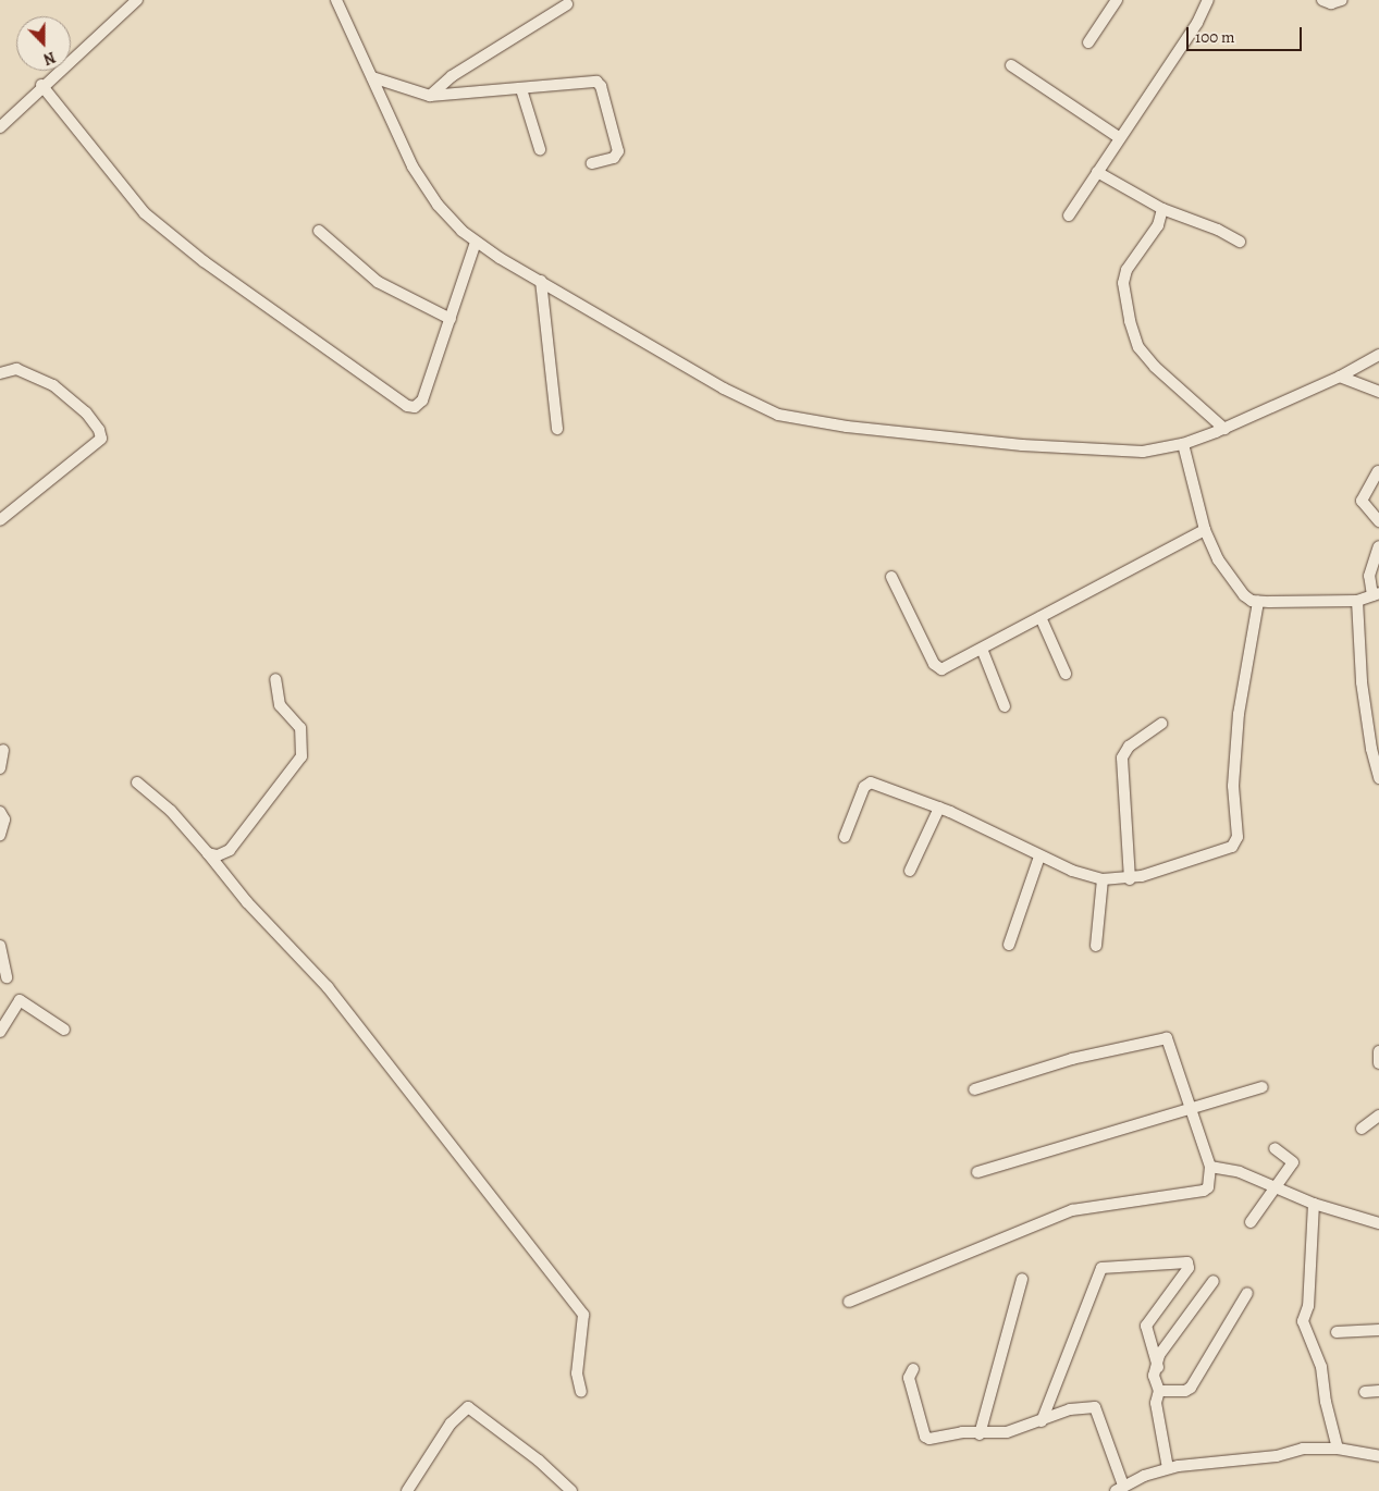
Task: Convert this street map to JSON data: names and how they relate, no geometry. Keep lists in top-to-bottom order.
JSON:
{
  "scale_bar": "100 m",
  "north": "bottom"
}
